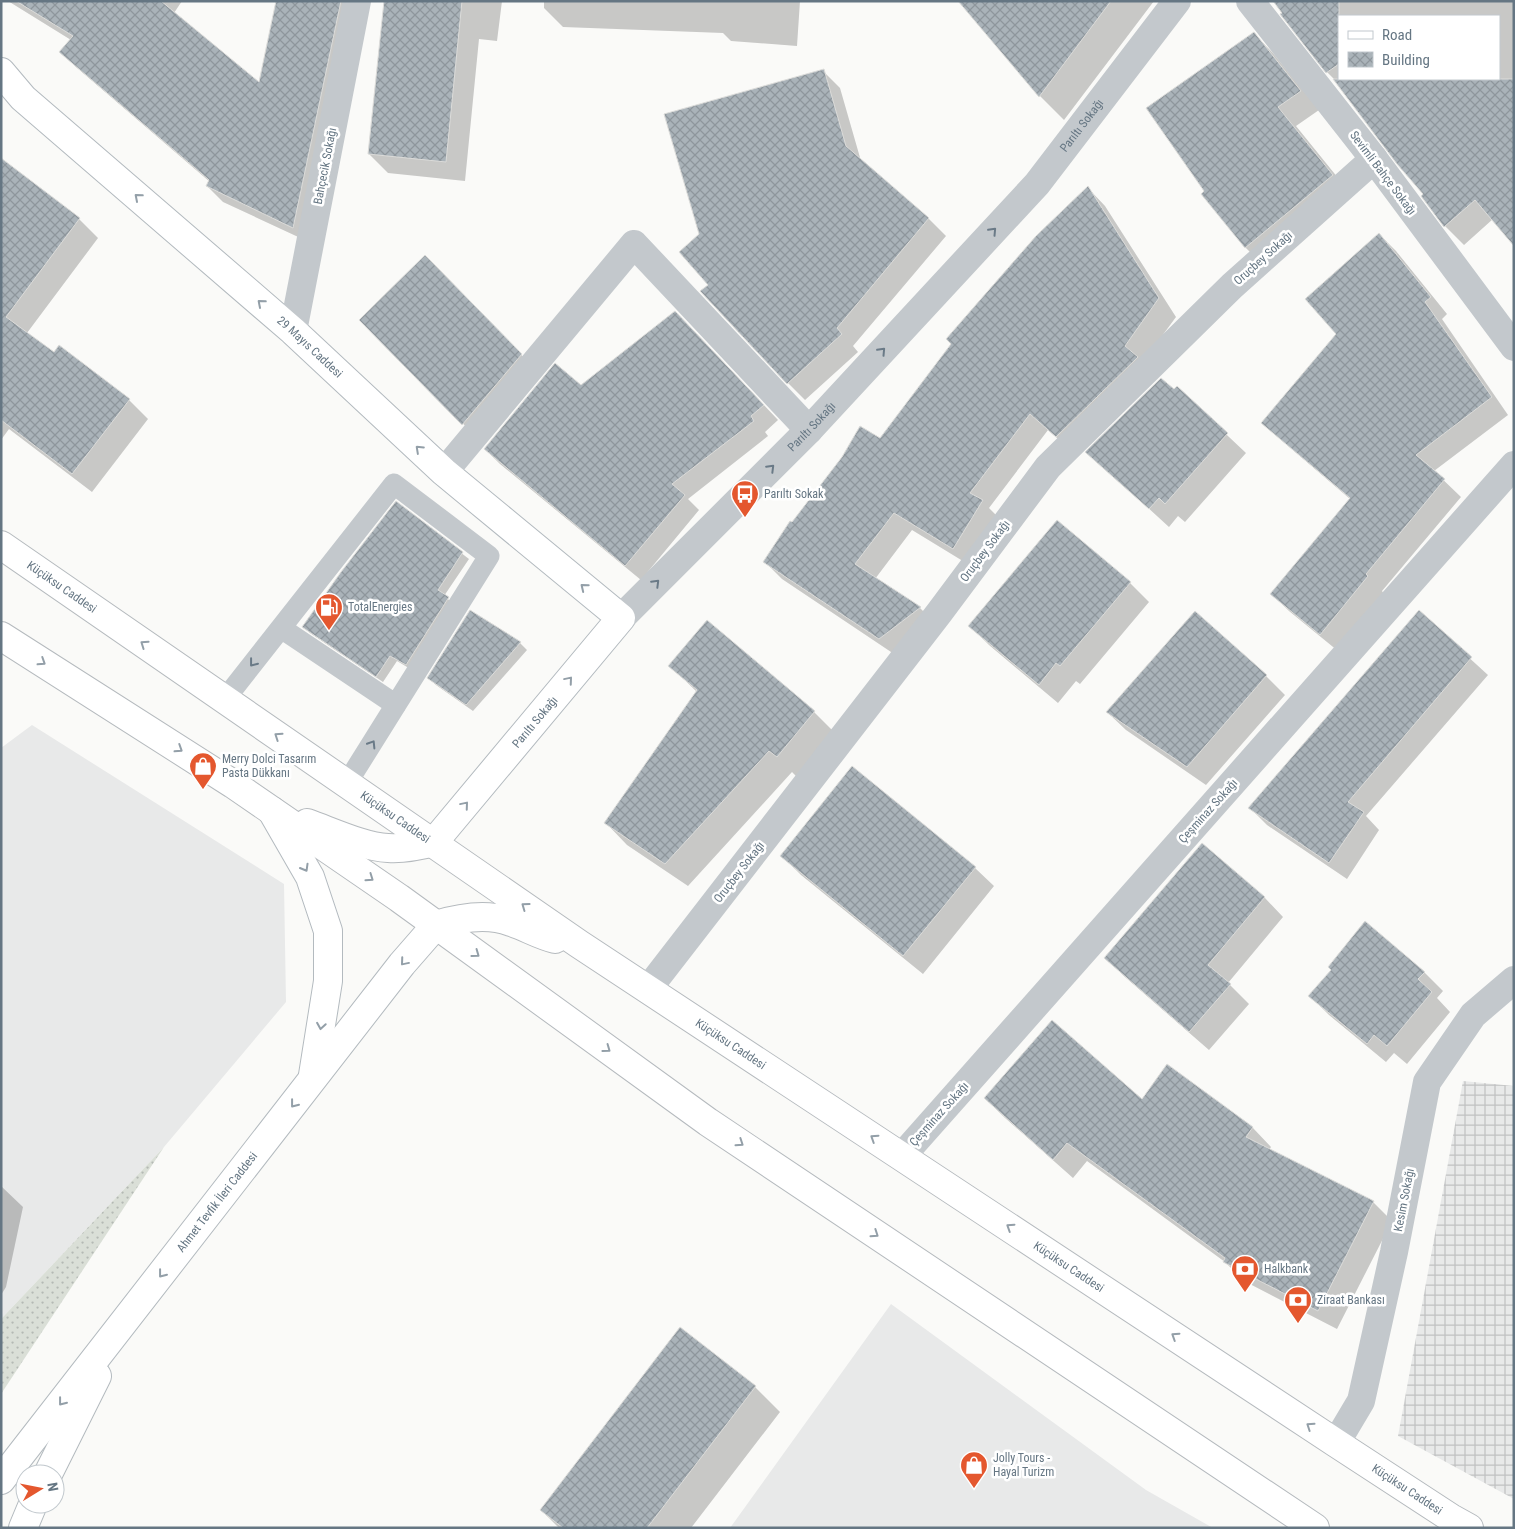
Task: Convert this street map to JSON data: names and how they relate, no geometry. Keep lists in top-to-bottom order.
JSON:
{
  "streets": {
    "main road": [
      "Parıltı Sokağı",
      "29 Mayıs Caddesi",
      "Küçüksu Caddesi",
      "Ahmet Tevfik İleri Caddesi"
    ],
    "street": [
      "Bahçecik Sokağı",
      "Sevimli Bahçe Sokağı",
      "Oruçbey Sokağı",
      "Çeşminaz Sokağı",
      "Kesim Sokağı"
    ]
  },
  "crossings": [
    ["Parıltı Sokağı", "29 Mayıs Caddesi"],
    ["Parıltı Sokağı", "Küçüksu Caddesi"],
    ["Bahçecik Sokağı", "29 Mayıs Caddesi"],
    ["Sevimli Bahçe Sokağı", "Oruçbey Sokağı"],
    ["Oruçbey Sokağı", "Küçüksu Caddesi"],
    ["Küçüksu Caddesi", "Çeşminaz Sokağı"],
    ["Küçüksu Caddesi", "Kesim Sokağı"]
  ],
  "one_way": ["Parıltı Sokağı", "29 Mayıs Caddesi", "Ahmet Tevfik İleri Caddesi"],
  "places": {
    "bus stop": ["Parıltı Sokak"],
    "fuel station": ["TotalEnergies"],
    "shop": ["Merry Dolci Tasarım Pasta Dükkanı", "Jolly Tours - Hayal Turizm"],
    "bank": ["Halkbank", "Ziraat Bankası"]
  },
  "legend": ["Road", "Building"],
  "north": "right"
}
